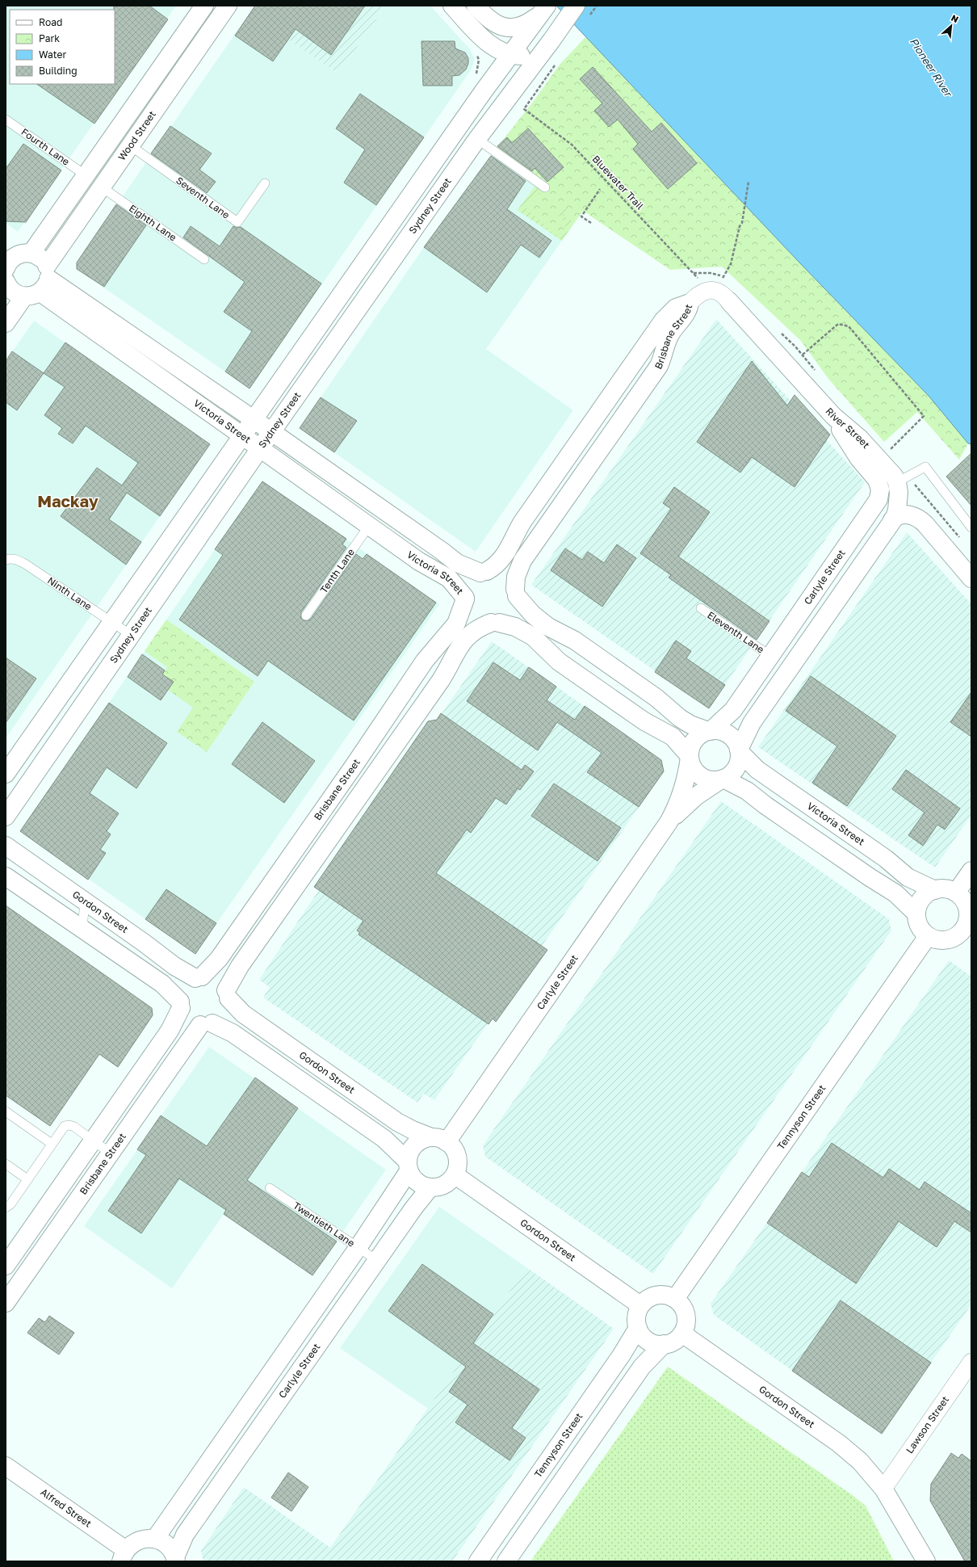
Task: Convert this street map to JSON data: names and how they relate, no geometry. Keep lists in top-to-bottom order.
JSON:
{
  "streets": {
    "street": [
      "Wood Street",
      "Sydney Street",
      "Brisbane Street",
      "Victoria Street",
      "River Street",
      "Carlyle Street",
      "Gordon Street",
      "Tennyson Street",
      "Lawson Street",
      "Alfred Street"
    ],
    "lane": [
      "Fourth Lane",
      "Seventh Lane",
      "Eighth Lane",
      "Tenth Lane",
      "Ninth Lane",
      "Eleventh Lane",
      "Twentieth Lane"
    ],
    "path": ["Bluewater Trail"]
  },
  "crossings": [
    ["Wood Street", "Fourth Lane"],
    ["Wood Street", "Seventh Lane"],
    ["Wood Street", "Eighth Lane"],
    ["Wood Street", "Victoria Street"],
    ["Sydney Street", "Victoria Street"],
    ["Sydney Street", "Ninth Lane"],
    ["Brisbane Street", "Victoria Street"],
    ["Brisbane Street", "River Street"],
    ["Brisbane Street", "Gordon Street"],
    ["Victoria Street", "Tenth Lane"],
    ["Victoria Street", "Carlyle Street"],
    ["Victoria Street", "Tennyson Street"],
    ["River Street", "Carlyle Street"],
    ["Carlyle Street", "Eleventh Lane"],
    ["Carlyle Street", "Gordon Street"],
    ["Carlyle Street", "Twentieth Lane"],
    ["Gordon Street", "Tennyson Street"],
    ["Gordon Street", "Lawson Street"]
  ],
  "districts": ["Mackay"],
  "water": ["Pioneer River"],
  "legend": [
    "Road",
    "Park",
    "Water",
    "Building"
  ],
  "north": "top right"
}
